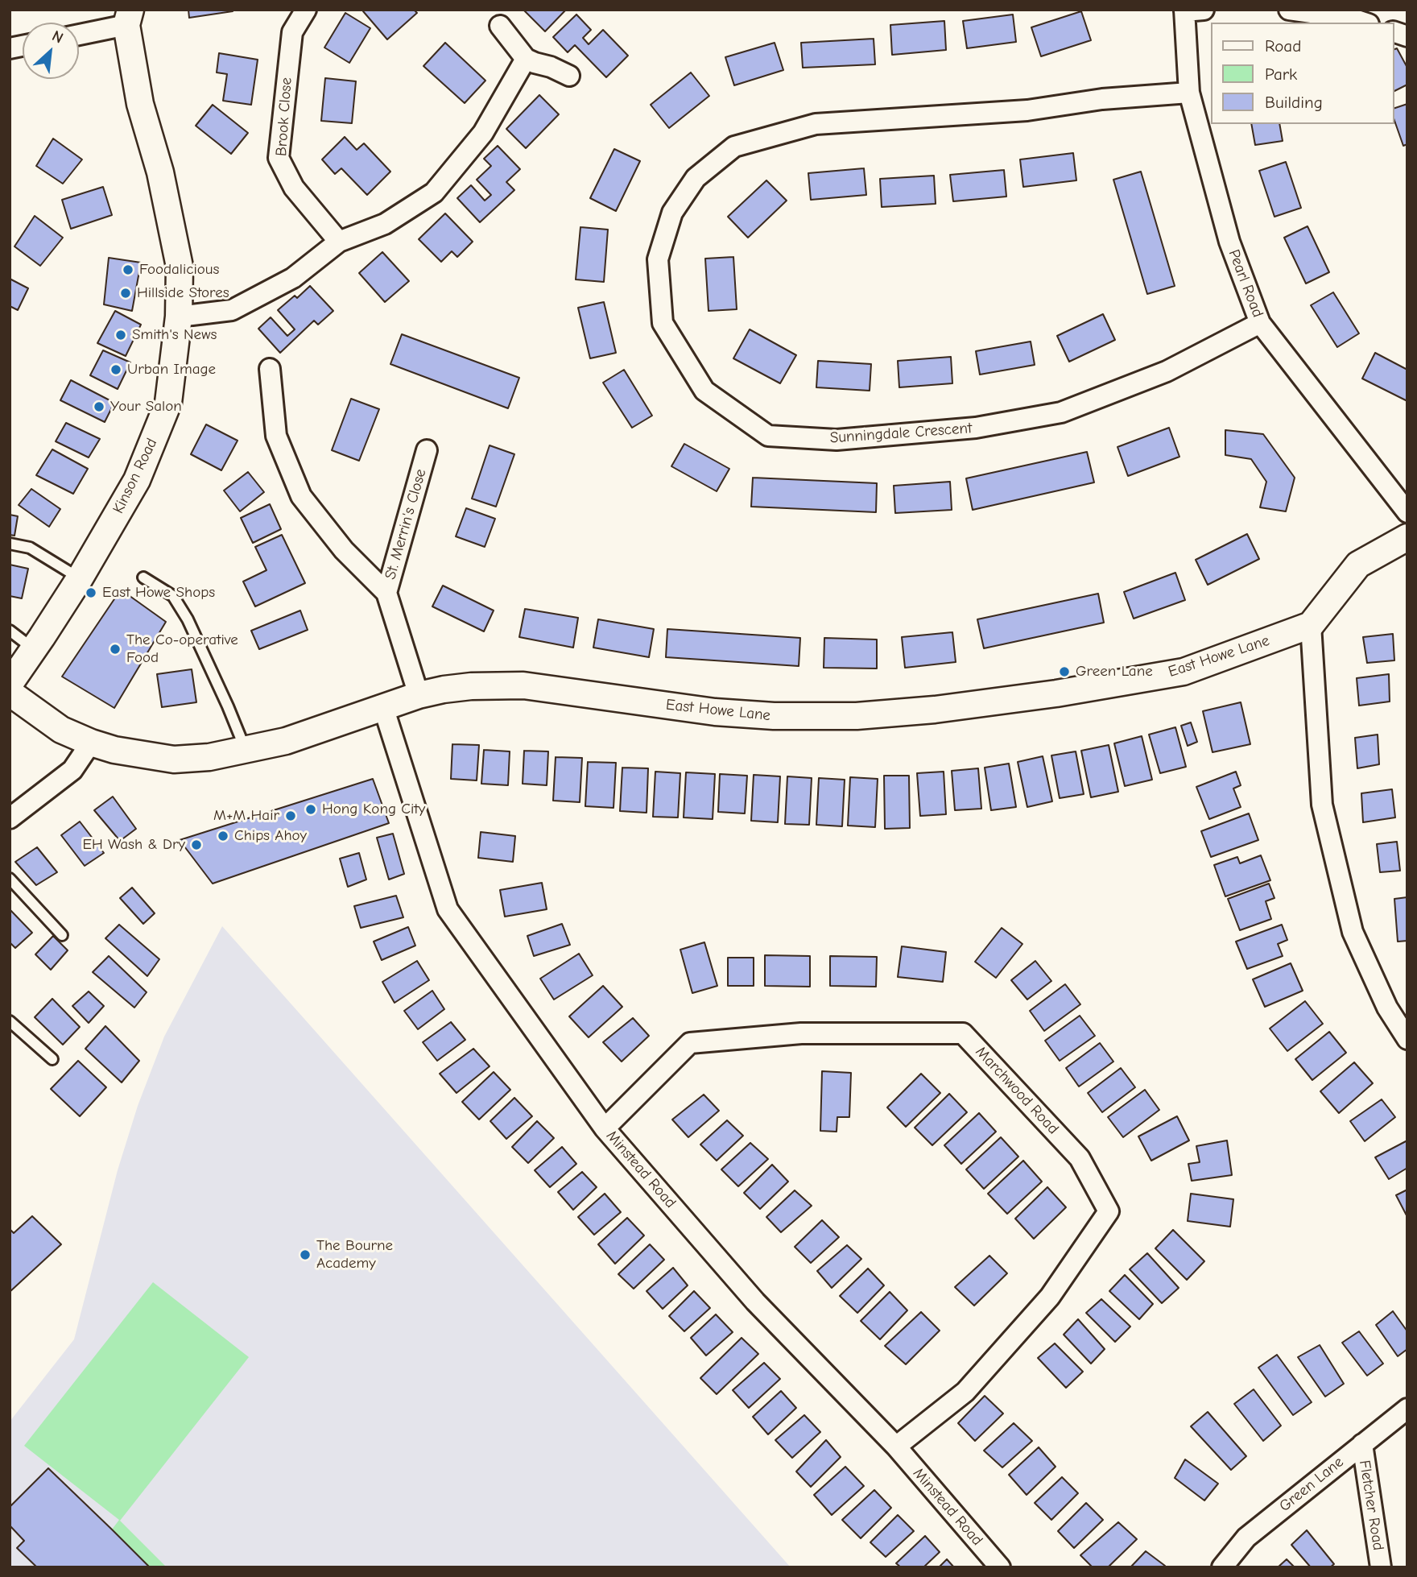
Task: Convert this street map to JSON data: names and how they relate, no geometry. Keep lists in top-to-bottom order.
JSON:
{
  "streets": {
    "street": [
      "Brook Close",
      "Pearl Road",
      "Sunningdale Crescent",
      "Kinson Road",
      "St. Merrin's Close",
      "East Howe Lane",
      "Marchwood Road",
      "Minstead Road",
      "Green Lane",
      "Fletcher Road"
    ]
  },
  "crossings": [
    ["Pearl Road", "Sunningdale Crescent"],
    ["St. Merrin's Close", "East Howe Lane"],
    ["East Howe Lane", "Minstead Road"],
    ["Marchwood Road", "Minstead Road"],
    ["Green Lane", "Fletcher Road"]
  ],
  "places": [
    "Foodalicious",
    "Hillside Stores",
    "Smith's News",
    "Urban Image",
    "Your Salon",
    "East Howe Shops",
    "The Co-operative Food",
    "Green Lane",
    "Hong Kong City",
    "M+M Hair",
    "Chips Ahoy",
    "EH Wash & Dry",
    "The Bourne Academy"
  ],
  "legend": ["Road", "Park", "Building"],
  "north": "top right"
}
